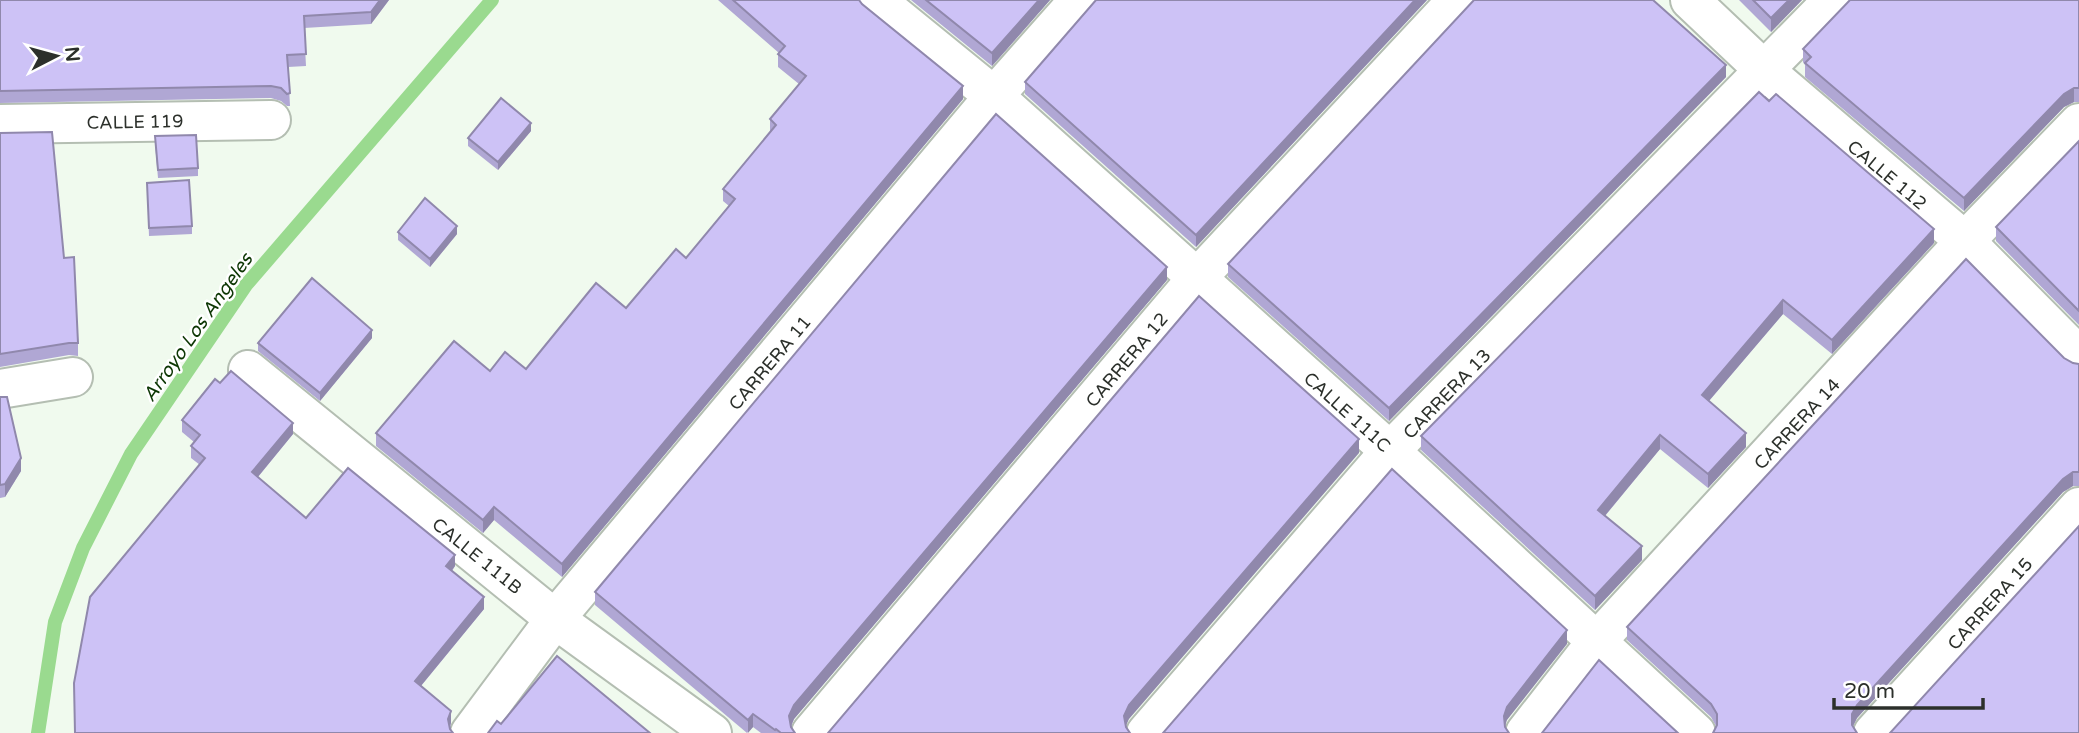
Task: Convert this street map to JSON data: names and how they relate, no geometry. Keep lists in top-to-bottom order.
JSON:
{
  "streets": {
    "street": [
      "CALLE 119",
      "CALLE 112",
      "CARRERA 12",
      "CARRERA 11",
      "CARRERA 13",
      "CALLE 111C",
      "CARRERA 14",
      "CALLE 111B",
      "CARRERA 15"
    ]
  },
  "crossings": [
    ["CALLE 112", "CARRERA 13"],
    ["CALLE 112", "CARRERA 14"],
    ["CARRERA 12", "CALLE 111C"],
    ["CARRERA 11", "CALLE 111C"],
    ["CARRERA 11", "CALLE 111B"],
    ["CARRERA 13", "CALLE 111C"],
    ["CALLE 111C", "CARRERA 14"]
  ],
  "water": ["Arroyo Los Angeles"],
  "scale_bar": "20 m",
  "north": "right"
}
